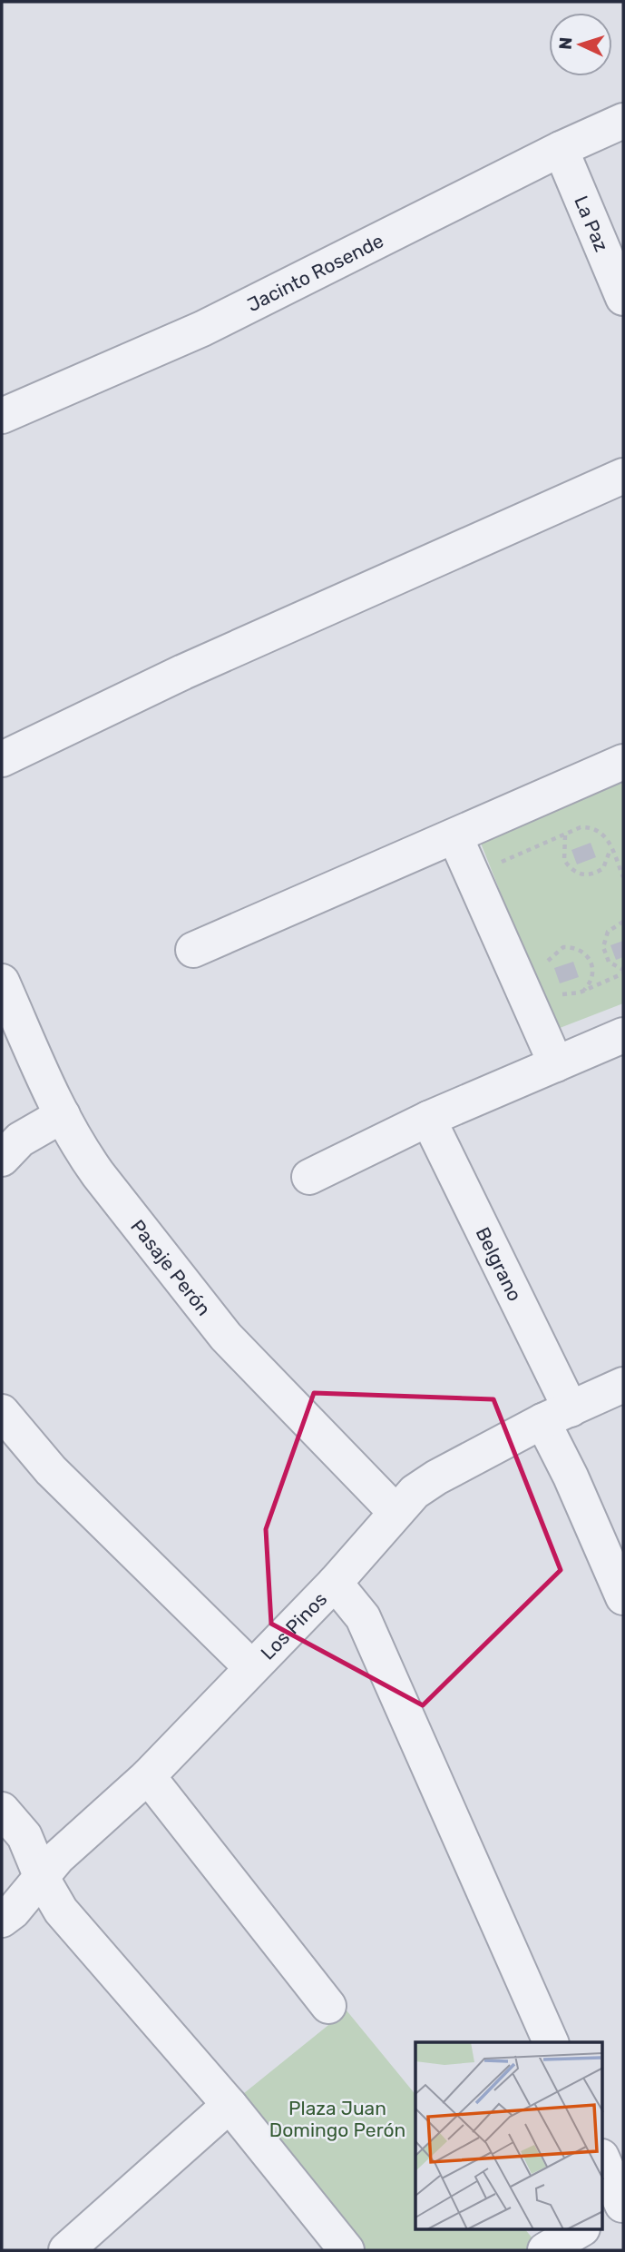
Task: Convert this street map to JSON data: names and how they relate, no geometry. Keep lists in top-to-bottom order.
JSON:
{
  "streets": {
    "street": [
      "La Paz",
      "Jacinto Rosende",
      "Belgrano",
      "Pasaje Perón",
      "Los Pinos"
    ]
  },
  "crossings": [
    ["La Paz", "Jacinto Rosende"],
    ["Belgrano", "Los Pinos"],
    ["Pasaje Perón", "Los Pinos"]
  ],
  "parks": ["Plaza Juan Domingo Perón"],
  "north": "left"
}
